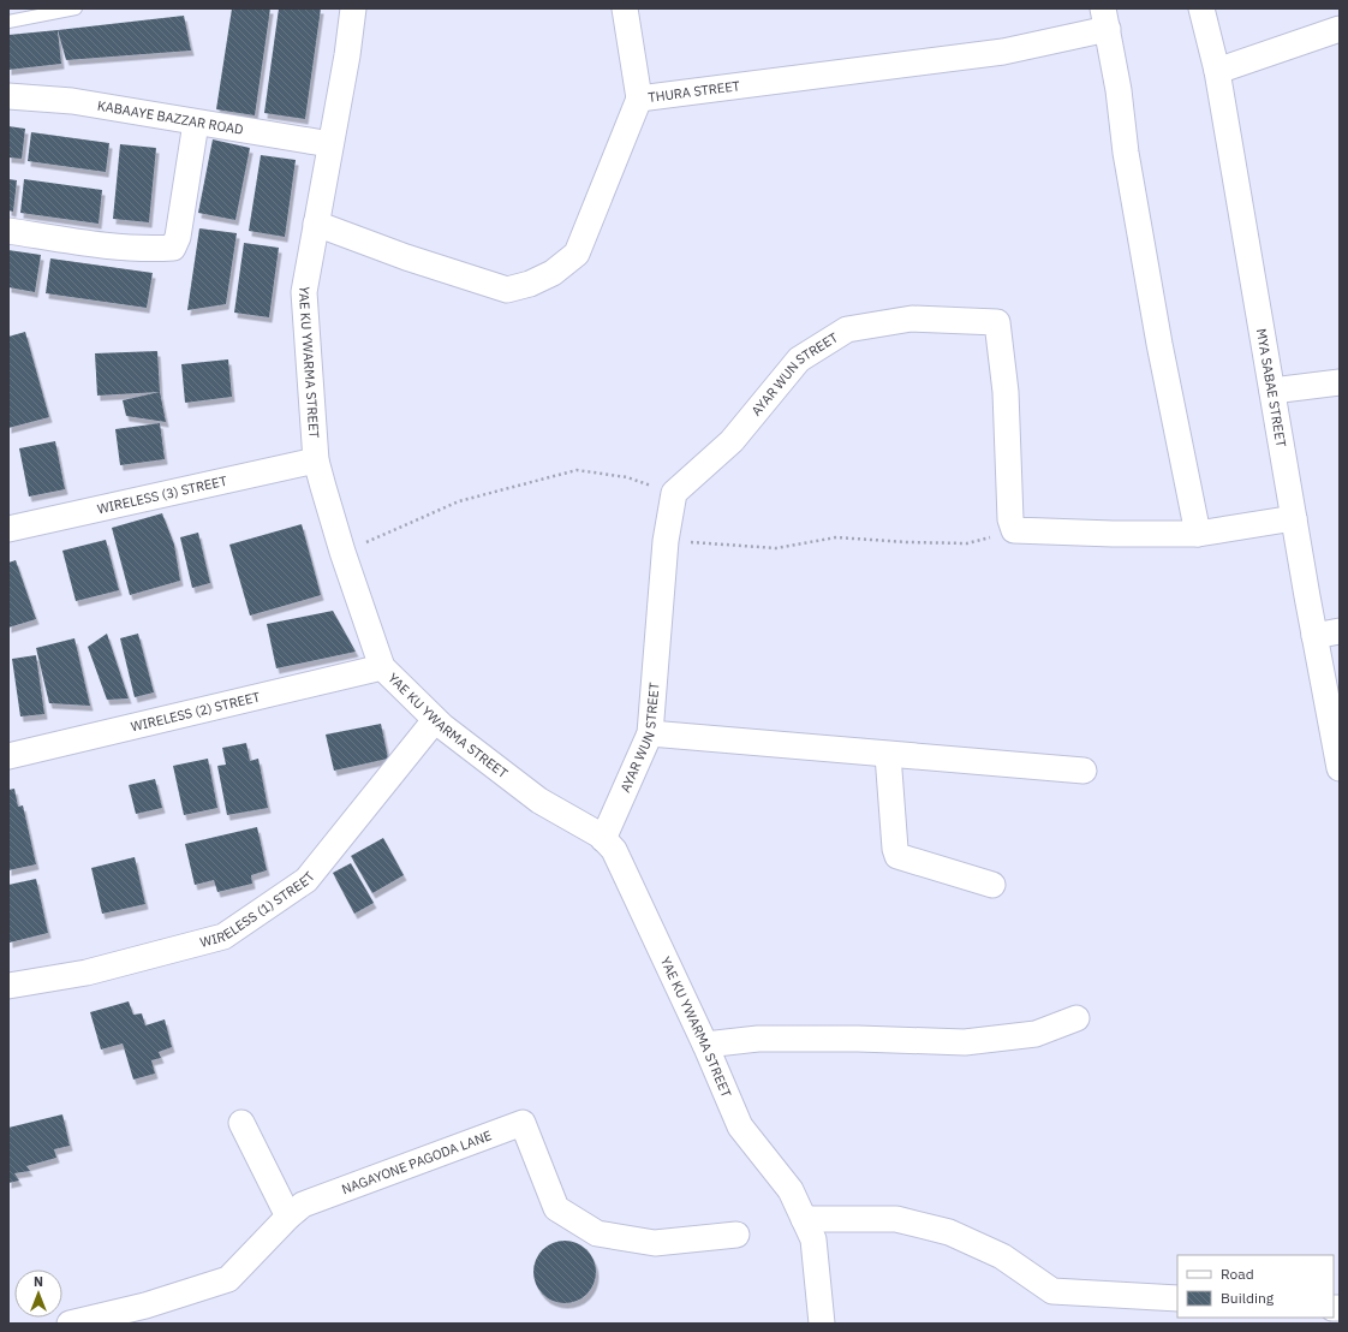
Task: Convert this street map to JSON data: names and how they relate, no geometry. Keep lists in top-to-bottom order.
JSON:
{
  "streets": {
    "street": [
      "THURA STREET",
      "KABAAYE BAZZAR ROAD",
      "YAE KU YWARMA STREET",
      "AYAR WUN STREET",
      "MYA SABAE STREET",
      "WIRELESS (3) STREET",
      "WIRELESS (2) STREET",
      "WIRELESS (1) STREET",
      "NAGAYONE PAGODA LANE"
    ]
  },
  "crossings": [
    ["THURA STREET", "YAE KU YWARMA STREET"],
    ["KABAAYE BAZZAR ROAD", "YAE KU YWARMA STREET"],
    ["YAE KU YWARMA STREET", "AYAR WUN STREET"],
    ["YAE KU YWARMA STREET", "WIRELESS (3) STREET"],
    ["YAE KU YWARMA STREET", "WIRELESS (2) STREET"],
    ["YAE KU YWARMA STREET", "WIRELESS (1) STREET"]
  ],
  "legend": ["Road", "Building"],
  "north": "top"
}
